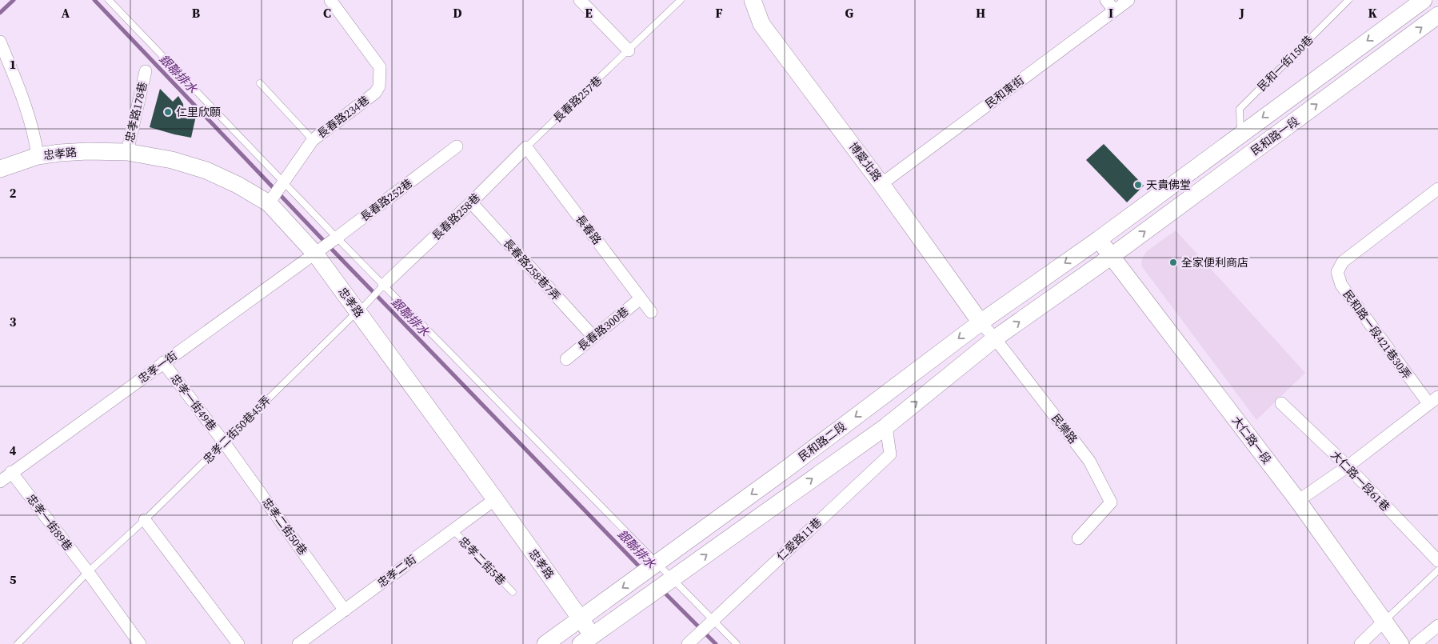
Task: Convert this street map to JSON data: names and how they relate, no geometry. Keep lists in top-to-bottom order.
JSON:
{
  "streets": {
    "street": [
      "民和東街",
      "忠孝路178巷",
      "長春路234巷",
      "民和路一段",
      "忠孝路",
      "博愛北路",
      "長春路252巷",
      "長春路258巷",
      "長春路",
      "長春路258巷7弄",
      "長春路300巷",
      "民和路一段421巷30弄",
      "忠孝一街",
      "忠孝一街49巷",
      "民樂路",
      "大仁路一段",
      "民和路二段",
      "大仁路一段61巷",
      "忠孝一街89巷",
      "忠孝二街50巷",
      "仁愛路11巷",
      "忠孝二街"
    ],
    "lane": [
      "民和一街150巷",
      "長春路257巷",
      "忠孝二街50巷45弄",
      "忠孝二街5巷"
    ]
  },
  "crossings": [
    ["民和一街150巷", "民和路一段"],
    ["民和東街", "博愛北路"],
    ["長春路257巷", "長春路258巷"],
    ["長春路257巷", "長春路"],
    ["忠孝路178巷", "忠孝路"],
    ["長春路234巷", "忠孝路"],
    ["民和路一段", "大仁路一段"],
    ["民和路一段", "民和路二段"],
    ["忠孝路", "長春路252巷"],
    ["忠孝路", "忠孝一街"],
    ["忠孝路", "忠孝二街50巷45弄"],
    ["忠孝路", "民和路二段"],
    ["忠孝路", "忠孝二街"],
    ["博愛北路", "民樂路"],
    ["博愛北路", "民和路二段"],
    ["長春路252巷", "忠孝一街"],
    ["長春路258巷", "長春路"],
    ["長春路258巷", "長春路258巷7弄"],
    ["長春路258巷", "忠孝二街50巷45弄"],
    ["長春路", "長春路300巷"],
    ["長春路258巷7弄", "長春路300巷"],
    ["忠孝一街", "忠孝一街49巷"],
    ["忠孝一街", "忠孝一街89巷"],
    ["忠孝一街49巷", "忠孝二街50巷45弄"],
    ["忠孝一街49巷", "忠孝二街50巷"],
    ["民樂路", "民和路二段"],
    ["忠孝二街50巷45弄", "忠孝一街89巷"],
    ["忠孝二街50巷45弄", "忠孝二街50巷"],
    ["大仁路一段", "民和路二段"],
    ["忠孝二街50巷", "忠孝二街"],
    ["忠孝二街5巷", "忠孝二街"]
  ],
  "water": ["銀聯排水"],
  "places": ["仁里欣願", "天貴佛堂", "全家便利商店"],
  "grid": {
    "columns": [
      "A",
      "B",
      "C",
      "D",
      "E",
      "F",
      "G",
      "H",
      "I",
      "J",
      "K"
    ],
    "rows": [
      "1",
      "2",
      "3",
      "4",
      "5"
    ]
  }
}
